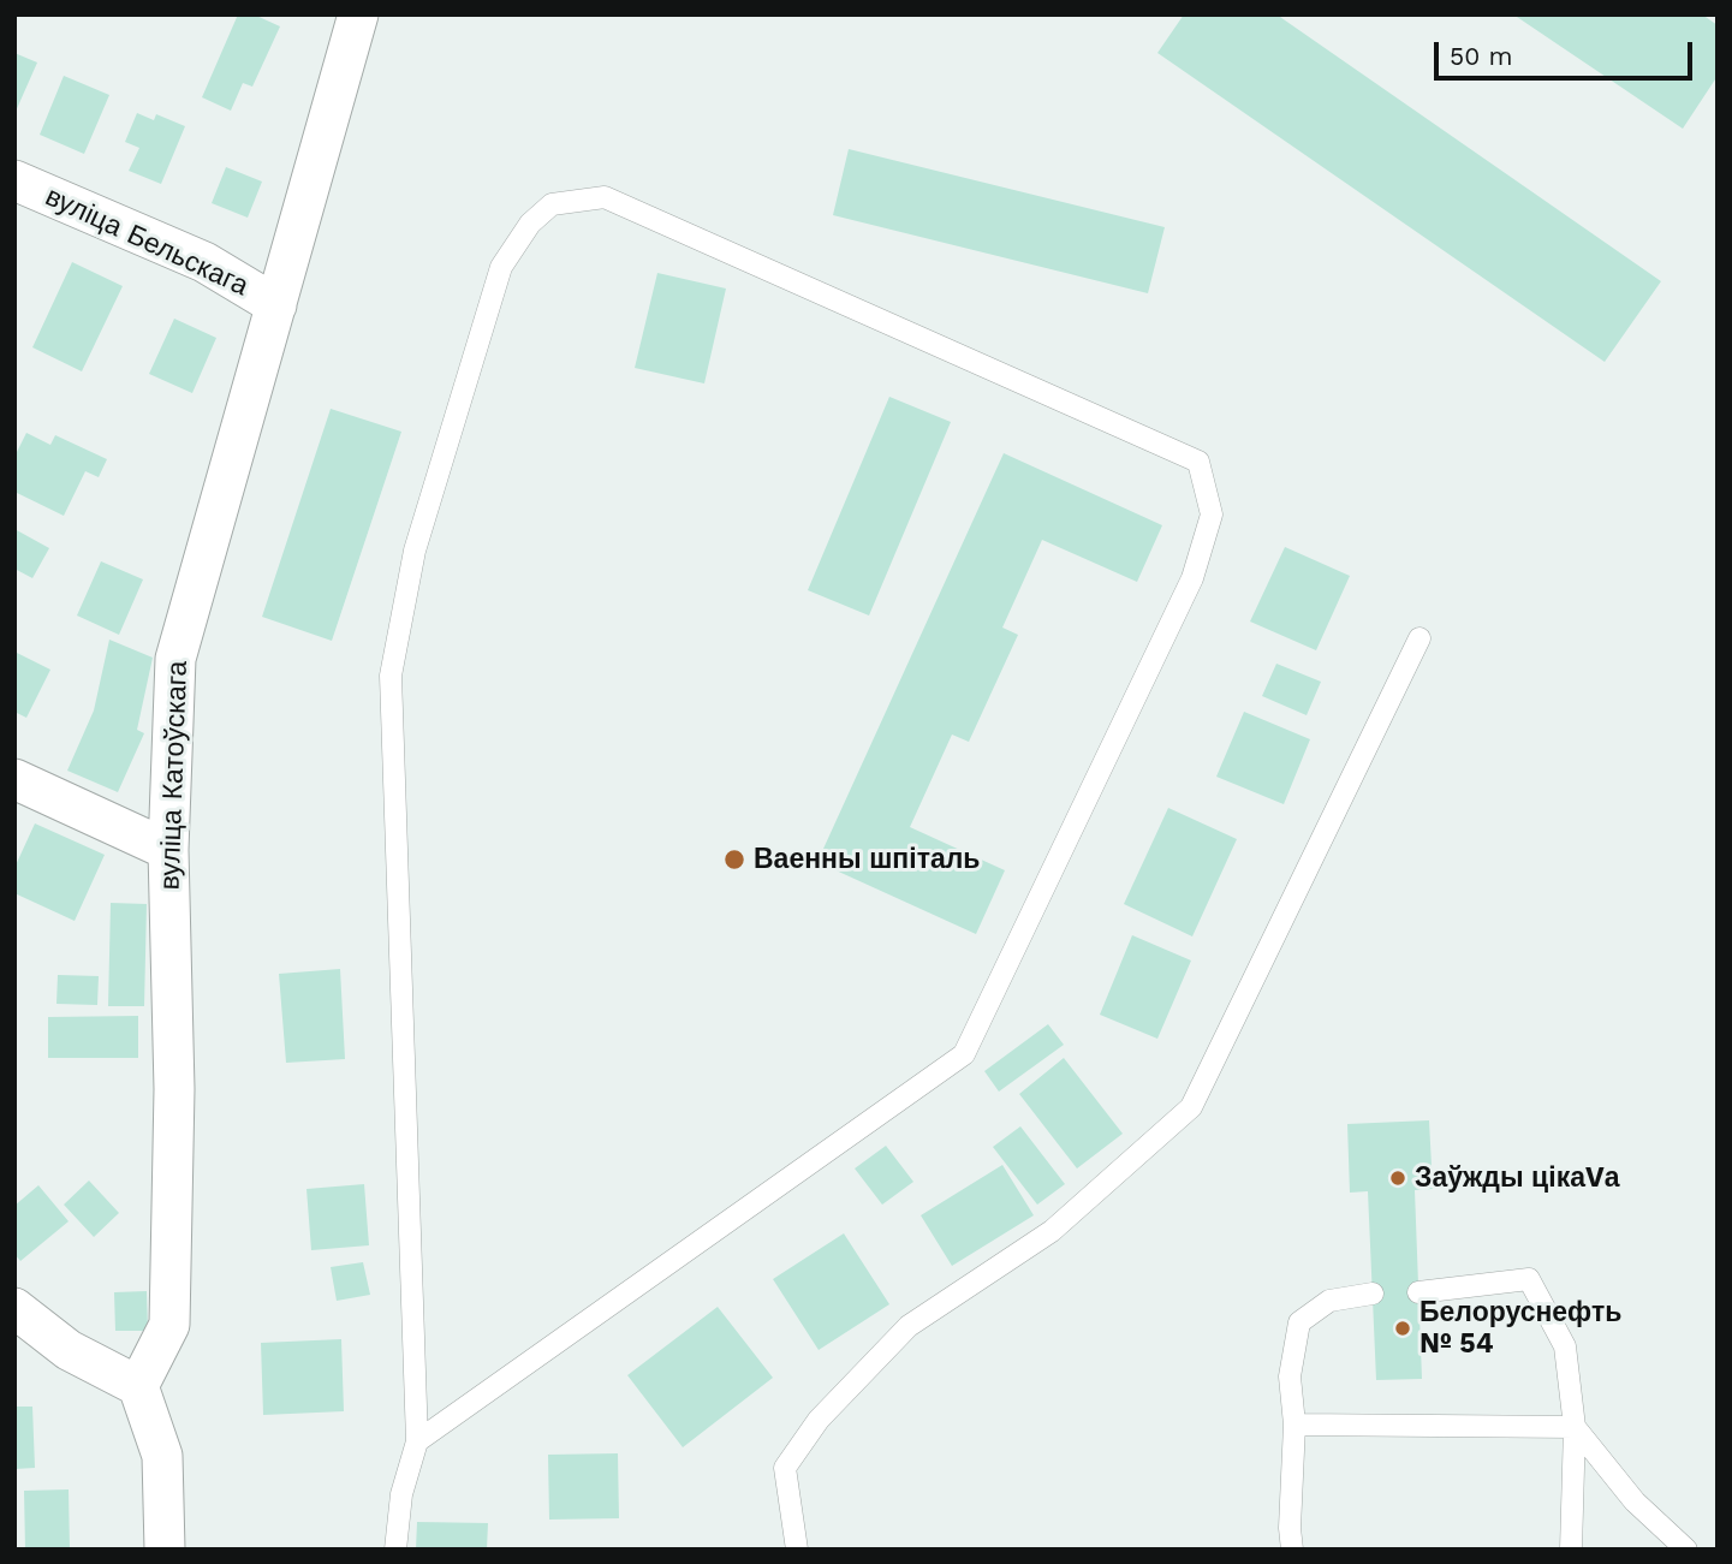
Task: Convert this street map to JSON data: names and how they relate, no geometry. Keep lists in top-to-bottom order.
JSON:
{
  "streets": {
    "street": ["вуліца Бельскага", "вуліца Катоўскага"]
  },
  "crossings": [
    ["вуліца Бельскага", "вуліца Катоўскага"]
  ],
  "places": ["Ваенны шпіталь", "Заўжды цікаVа", "Белоруснефть № 54"],
  "scale_bar": "50 m"
}
